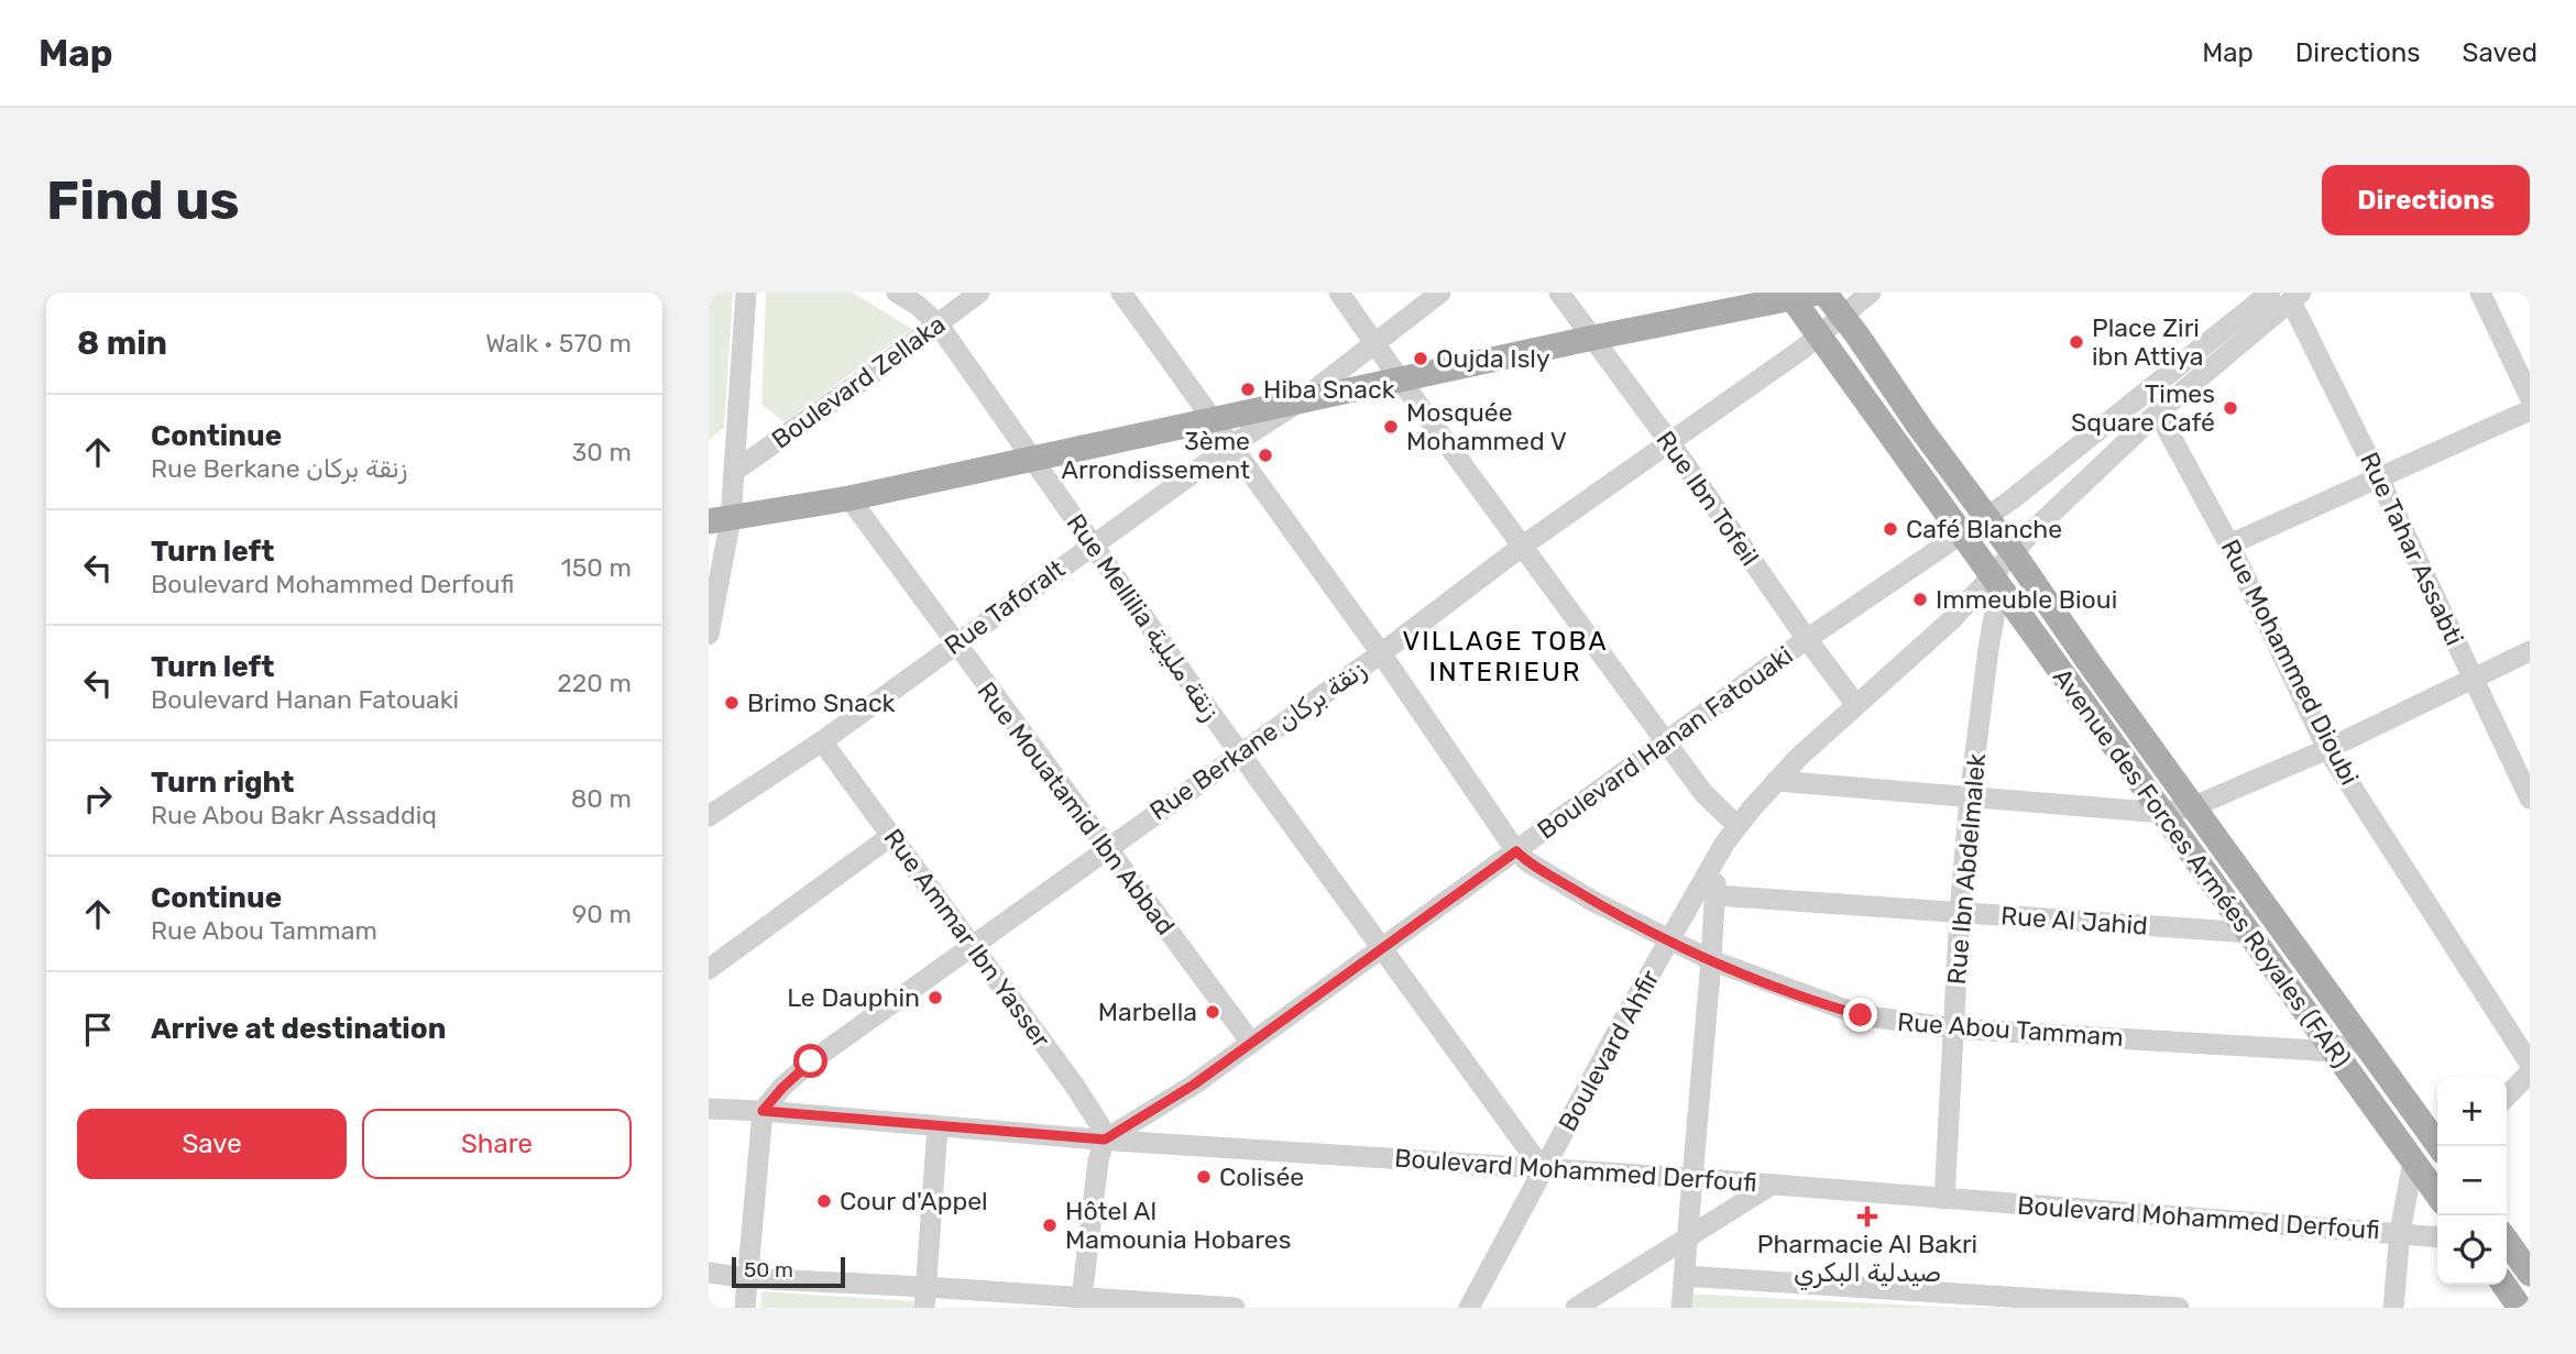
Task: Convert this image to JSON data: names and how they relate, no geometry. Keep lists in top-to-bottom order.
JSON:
{
  "streets": {
    "main road": ["Avenue des Forces Armées Royales (FAR)"],
    "street": [
      "Boulevard Zellaka",
      "Rue Ibn Tofeil",
      "Rue Tahar Assabti",
      "Rue Taforalt",
      "Rue Mellilia زنقة مليلية",
      "Rue Mohammed Dioubi",
      "Rue Berkane زنقة بركان",
      "Boulevard Hanan Fatouaki",
      "Rue Mouatamid Ibn Abbad",
      "Rue Ibn Abdelmalek",
      "Rue Al Jahid",
      "Rue Ammar Ibn Yasser",
      "Rue Abou Tammam",
      "Boulevard Ahfir",
      "Boulevard Mohammed Derfoufi"
    ]
  },
  "crossings": [
    ["Boulevard Zellaka", "Rue Mellilia زنقة مليلية"],
    ["Rue Ibn Tofeil", "Rue Berkane زنقة بركان"],
    ["Rue Ibn Tofeil", "Boulevard Hanan Fatouaki"],
    ["Rue Ibn Tofeil", "Boulevard Ahfir"],
    ["Rue Tahar Assabti", "Boulevard Hanan Fatouaki"],
    ["Rue Tahar Assabti", "Boulevard Ahfir"],
    ["Rue Taforalt", "Rue Mellilia زنقة مليلية"],
    ["Rue Taforalt", "Rue Mouatamid Ibn Abbad"],
    ["Rue Taforalt", "Rue Ammar Ibn Yasser"],
    ["Rue Taforalt", "Rue Abou Tammam"],
    ["Rue Mellilia زنقة مليلية", "Rue Berkane زنقة بركان"],
    ["Rue Mellilia زنقة مليلية", "Boulevard Hanan Fatouaki"],
    ["Rue Mellilia زنقة مليلية", "Boulevard Ahfir"],
    ["Rue Mellilia زنقة مليلية", "Boulevard Mohammed Derfoufi"],
    ["Rue Mohammed Dioubi", "Boulevard Ahfir"],
    ["Rue Berkane زنقة بركان", "Rue Mouatamid Ibn Abbad"],
    ["Rue Berkane زنقة بركان", "Avenue des Forces Armées Royales (FAR)"],
    ["Rue Berkane زنقة بركان", "Rue Ammar Ibn Yasser"],
    ["Rue Berkane زنقة بركان", "Rue Abou Tammam"],
    ["Rue Berkane زنقة بركان", "Boulevard Mohammed Derfoufi"],
    ["Boulevard Hanan Fatouaki", "Rue Mouatamid Ibn Abbad"],
    ["Boulevard Hanan Fatouaki", "Avenue des Forces Armées Royales (FAR)"],
    ["Boulevard Hanan Fatouaki", "Rue Ammar Ibn Yasser"],
    ["Boulevard Hanan Fatouaki", "Rue Abou Tammam"],
    ["Boulevard Hanan Fatouaki", "Boulevard Ahfir"],
    ["Boulevard Hanan Fatouaki", "Boulevard Mohammed Derfoufi"],
    ["Avenue des Forces Armées Royales (FAR)", "Rue Ibn Abdelmalek"],
    ["Avenue des Forces Armées Royales (FAR)", "Rue Al Jahid"],
    ["Avenue des Forces Armées Royales (FAR)", "Rue Abou Tammam"],
    ["Avenue des Forces Armées Royales (FAR)", "Boulevard Ahfir"],
    ["Rue Ibn Abdelmalek", "Rue Al Jahid"],
    ["Rue Ibn Abdelmalek", "Rue Abou Tammam"],
    ["Rue Ibn Abdelmalek", "Boulevard Ahfir"],
    ["Rue Ibn Abdelmalek", "Boulevard Mohammed Derfoufi"],
    ["Rue Ammar Ibn Yasser", "Boulevard Mohammed Derfoufi"],
    ["Rue Abou Tammam", "Boulevard Ahfir"],
    ["Boulevard Ahfir", "Boulevard Mohammed Derfoufi"]
  ],
  "districts": ["VILLAGE TOBA INTERIEUR"],
  "places": {
    "other": [
      "Place Ziri ibn Attiya",
      "Oujda Isly",
      "Hiba Snack",
      "Times Square Café",
      "Mosquée Mohammed V",
      "3ème Arrondissement",
      "Café Blanche",
      "Immeuble Bioui",
      "Brimo Snack",
      "Le Dauphin",
      "Marbella",
      "Colisée",
      "Cour d'Appel",
      "Hôtel Al Mamounia Hobares"
    ],
    "health": ["Pharmacie Al Bakri صيدلية البكري"]
  },
  "scale_bar": "50 m",
  "page": {
    "header": "Map",
    "nav": ["Map", "Directions", "Saved"],
    "buttons": [
      "Directions",
      ["Save", "Share"]
    ],
    "title": "Find us",
    "heading": ["8 min", "Walk · 570 m"],
    "list": [
      ["Continue", "Rue Berkane زنقة بركان", "30 m"],
      ["Turn left", "Boulevard Mohammed Derfoufi", "150 m"],
      ["Turn left", "Boulevard Hanan Fatouaki", "220 m"],
      ["Turn right", "Rue Abou Bakr Assaddiq", "80 m"],
      ["Continue", "Rue Abou Tammam", "90 m"],
      "Arrive at destination"
    ],
    "map_buttons": ["+", "−"],
    "scale": "50 m"
  }
}
